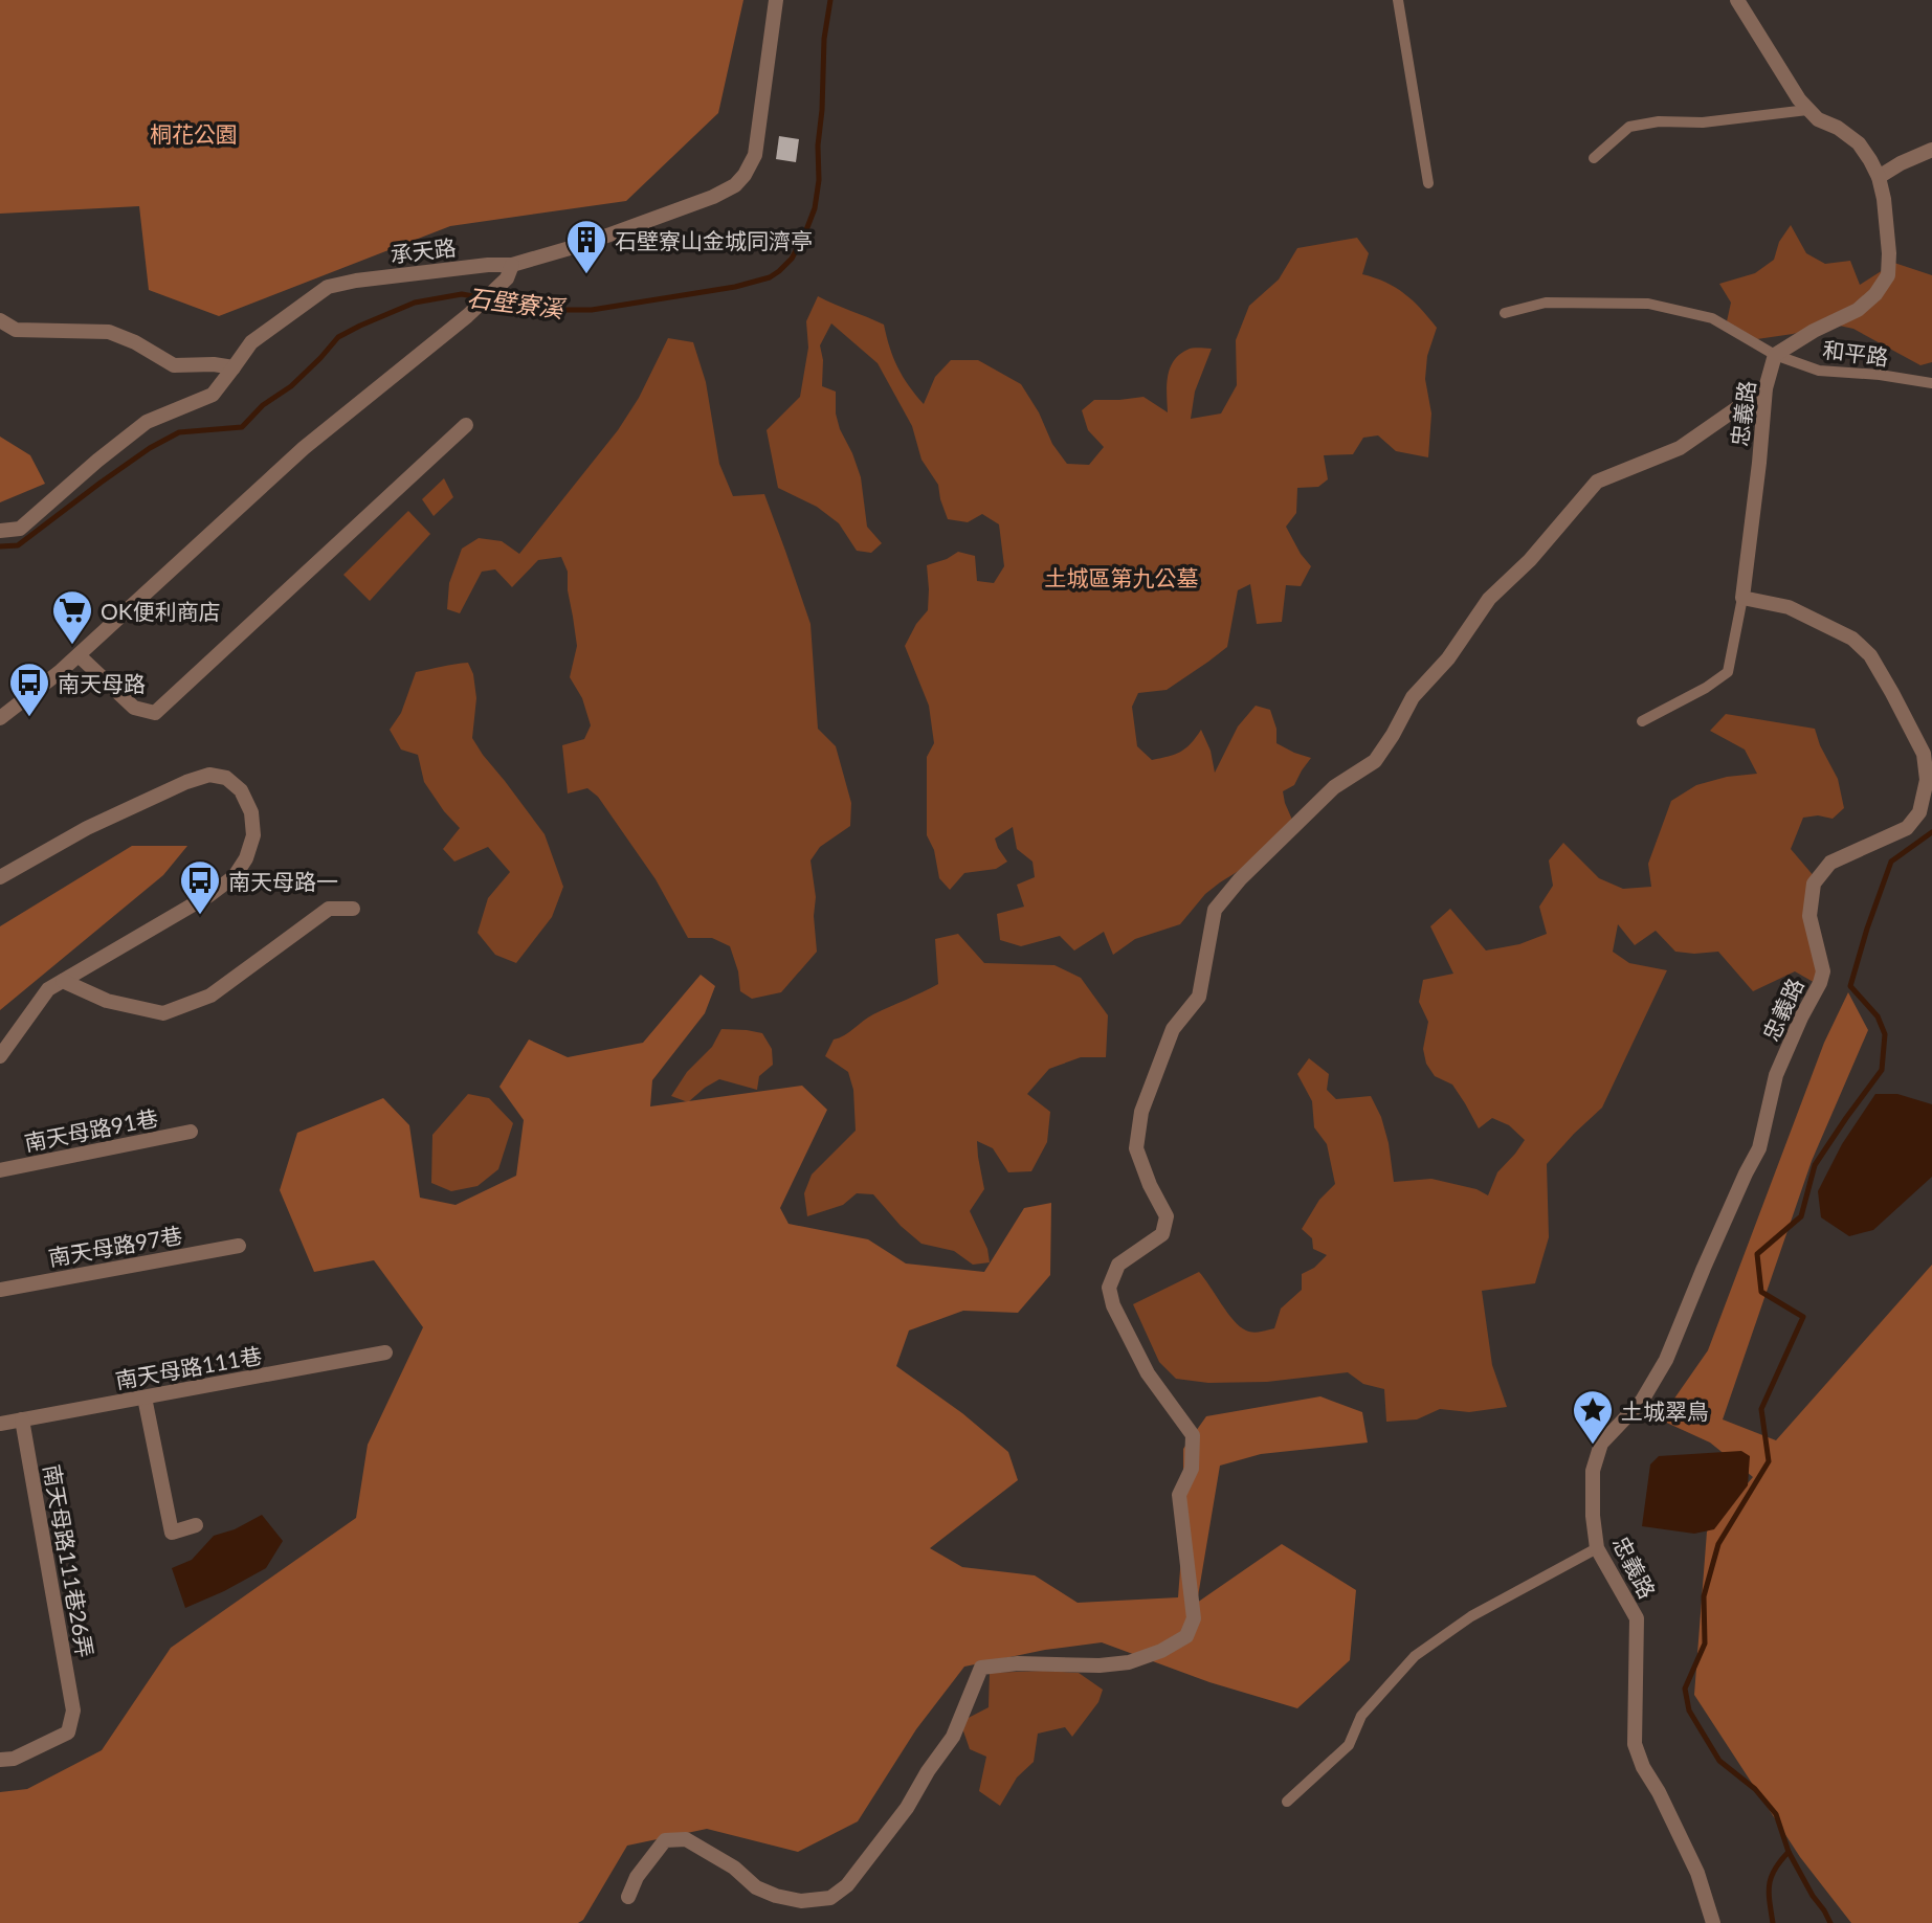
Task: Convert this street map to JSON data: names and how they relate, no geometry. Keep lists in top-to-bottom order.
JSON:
{
  "streets": {
    "street": [
      "承天路",
      "忠義路",
      "南天母路91巷",
      "南天母路97巷",
      "南天母路111巷",
      "南天母路111巷26弄"
    ],
    "lane": ["和平路"]
  },
  "crossings": [
    ["和平路", "忠義路"],
    ["南天母路111巷", "南天母路111巷26弄"]
  ],
  "water": ["石壁寮溪"],
  "parks": ["桐花公園", "土城區第九公墓"],
  "places": {
    "building": ["石壁寮山金城同濟亭"],
    "supermarket": ["OK便利商店"],
    "bus stop": ["南天母路", "南天母路一"],
    "place": ["土城翠鳥"]
  }
}
